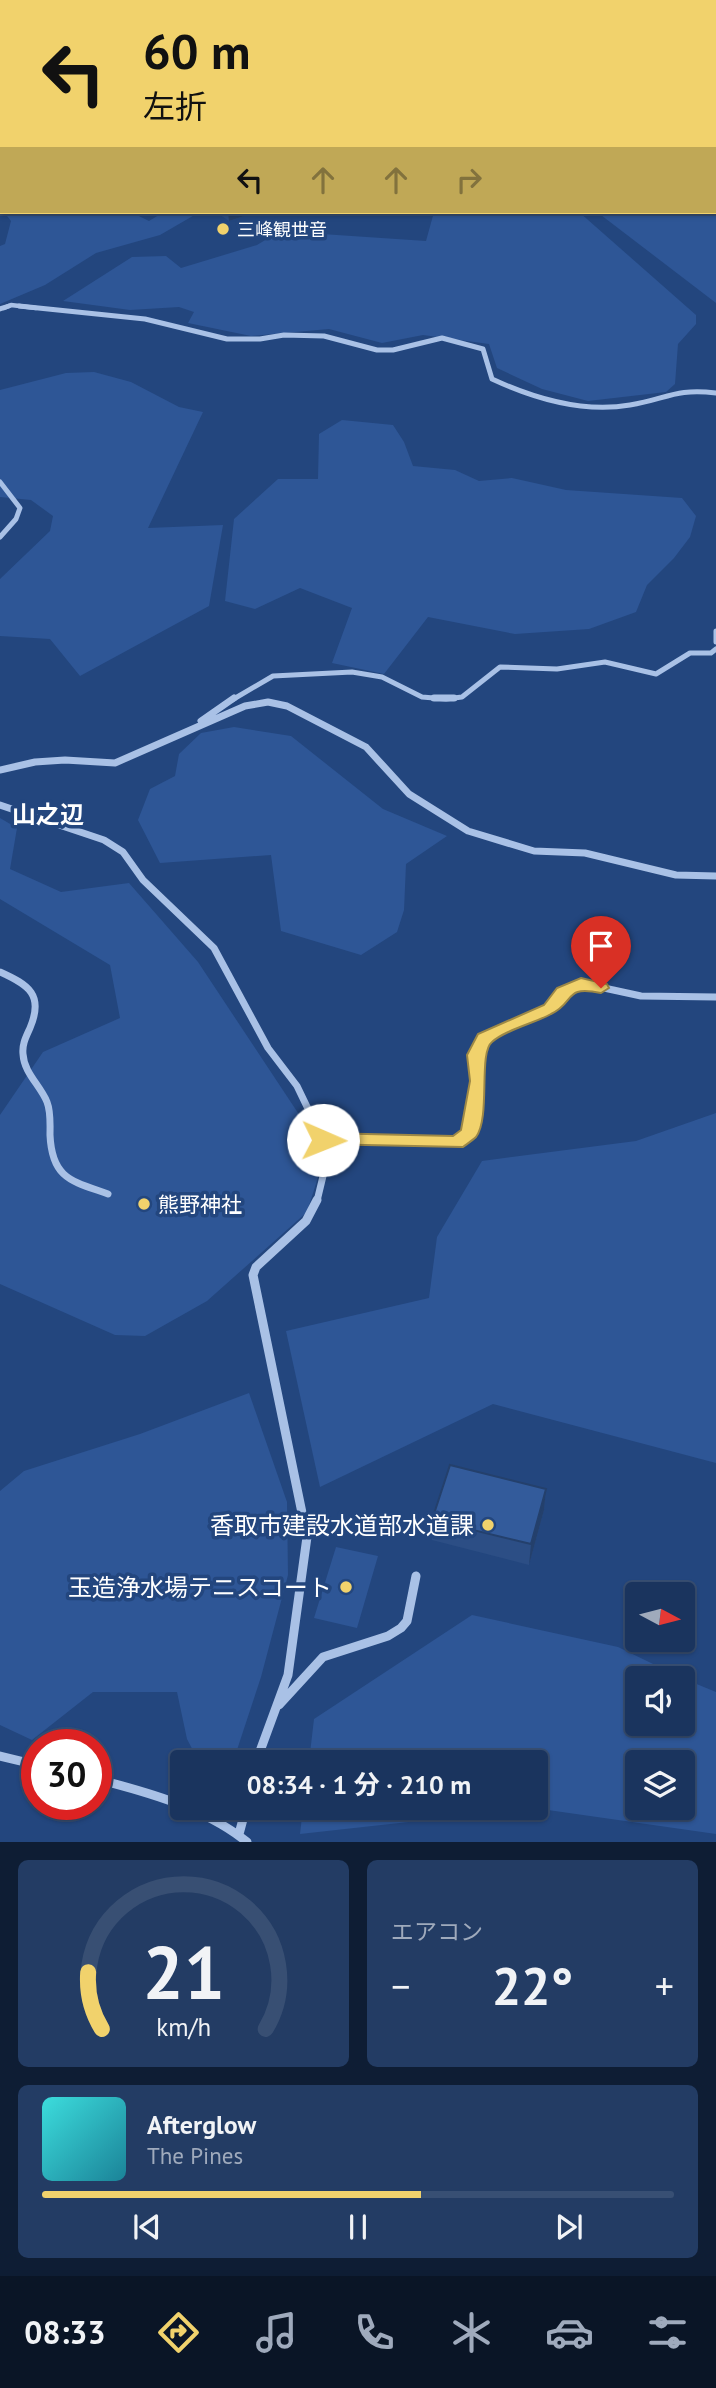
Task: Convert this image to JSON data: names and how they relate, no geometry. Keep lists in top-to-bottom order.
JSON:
{
  "districts": ["山之辺"],
  "places": [
    "三峰観世音",
    "熊野神社",
    "香取市建設水道部水道課",
    "玉造浄水場テニスコート"
  ],
  "north": "right",
  "page": {
    "turn": ["60 m", "左折"],
    "limit": "30",
    "trip": "08:34 · 1 分 · 210 m",
    "tile": "エアコン",
    "heat": ["−", "22°", "+"],
    "song": ["Afterglow", "The Pines"],
    "tabs": "08:33",
    "gauge": ["21", "km/h"]
  }
}
